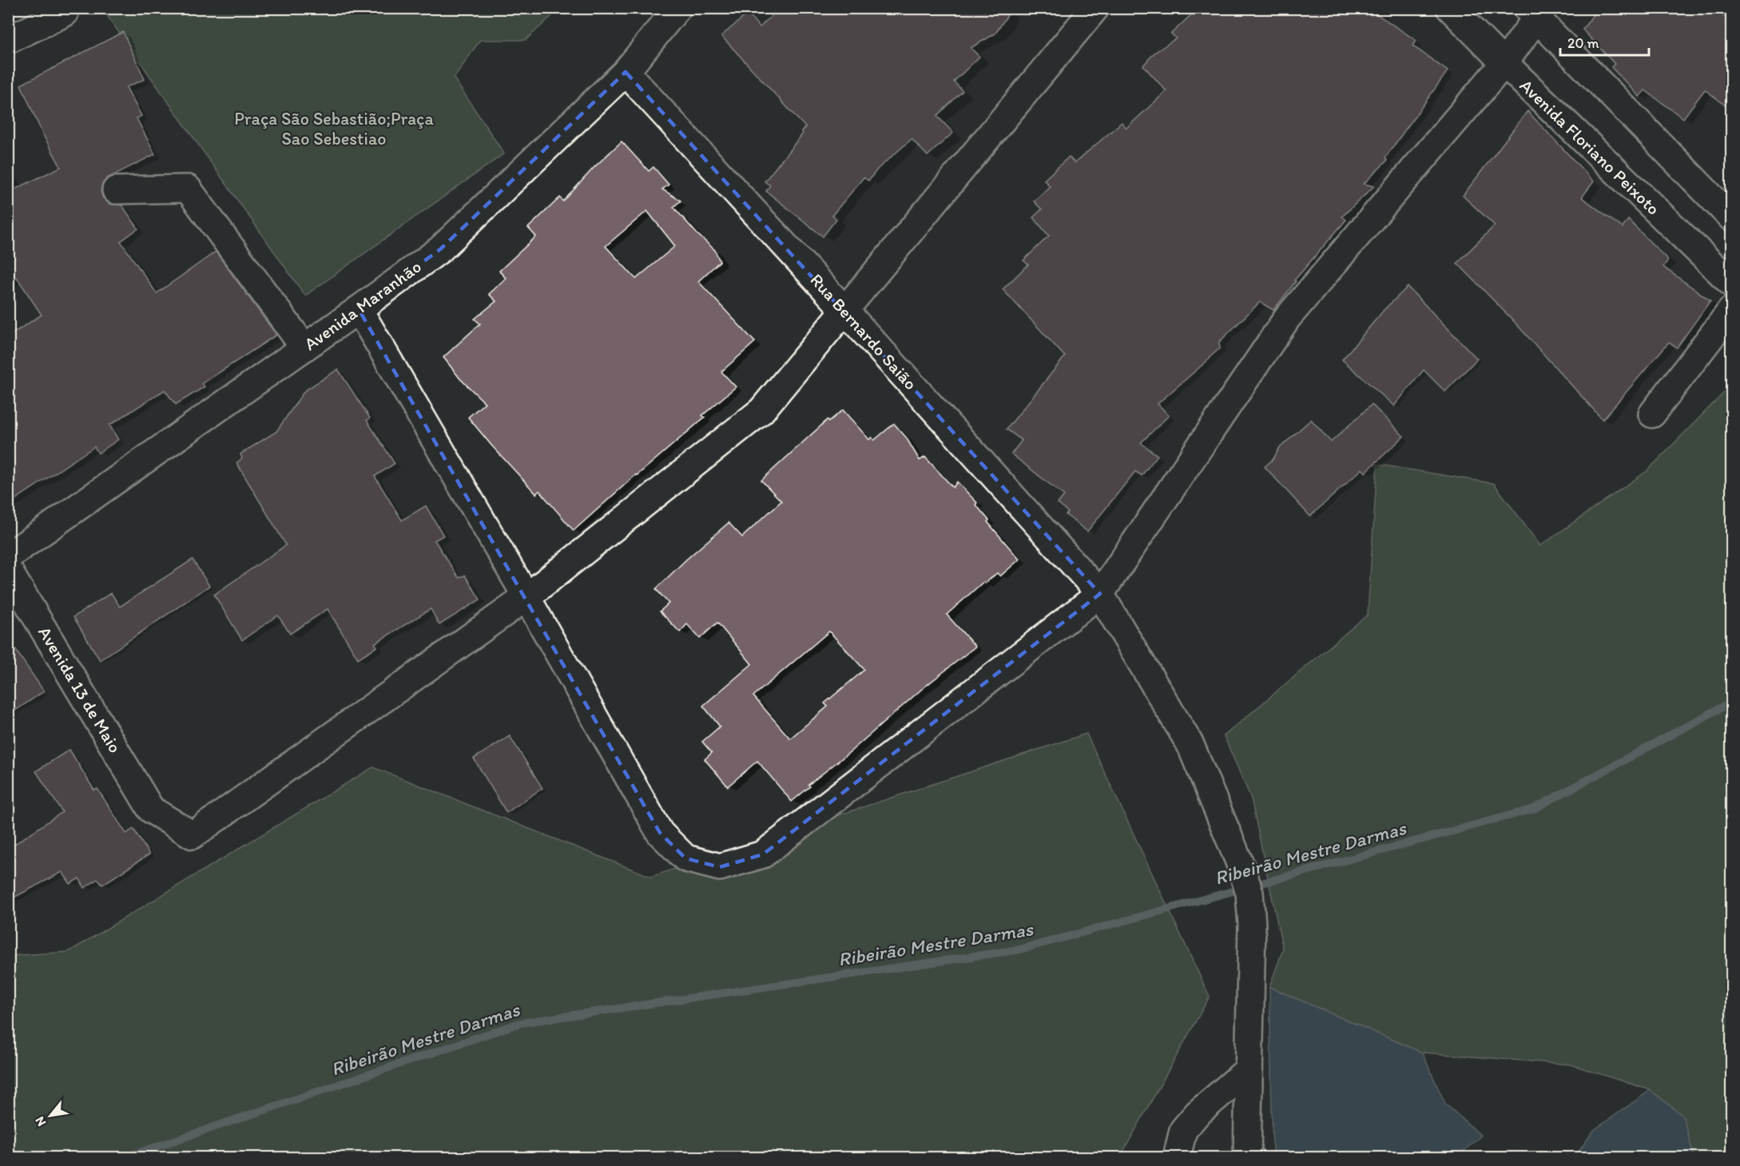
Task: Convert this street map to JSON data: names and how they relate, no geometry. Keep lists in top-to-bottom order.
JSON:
{
  "streets": {
    "street": [
      "Avenida Floriano Peixoto",
      "Avenida Maranhão",
      "Rua Bernardo Saião",
      "Avenida 13 de Maio"
    ]
  },
  "crossings": [
    ["Avenida Maranhão", "Rua Bernardo Saião"]
  ],
  "water": ["Ribeirão Mestre Darmas"],
  "parks": ["Praça São Sebastião;Praça Sao Sebestiao"],
  "scale_bar": "20 m",
  "north": "bottom left"
}
